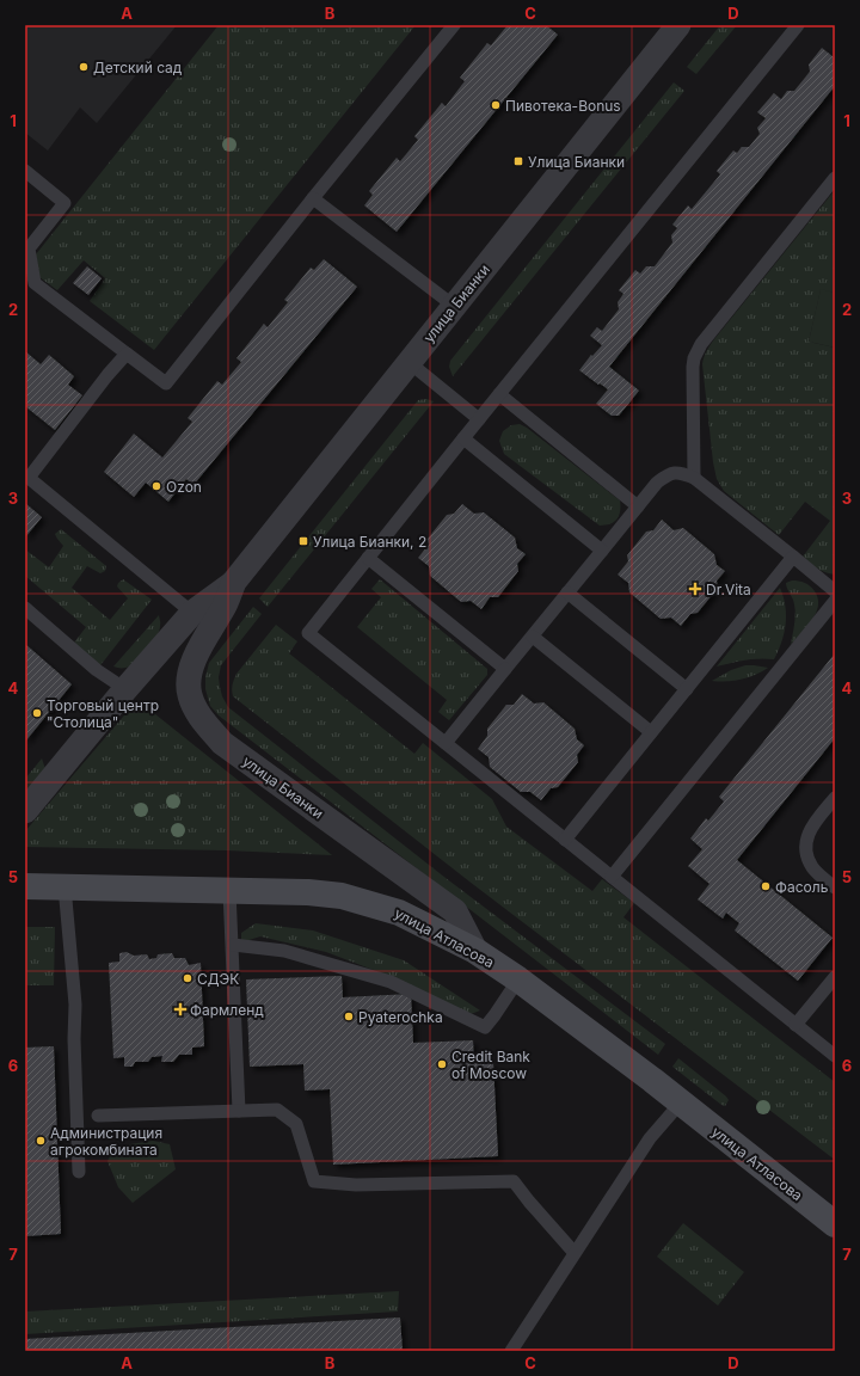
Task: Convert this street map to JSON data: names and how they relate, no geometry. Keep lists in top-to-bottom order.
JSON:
{
  "streets": {
    "main road": ["улица Атласова"],
    "street": ["улица Бианки"]
  },
  "crossings": [
    ["улица Бианки", "улица Атласова"]
  ],
  "places": {
    "other": [
      "Детский сад",
      "Пивотека-Bonus",
      "Ozon",
      "Торговый центр \"Столица\"",
      "Фасоль",
      "СДЭК",
      "Pyaterochka",
      "Credit Bank of Moscow",
      "Администрация агрокомбината"
    ],
    "transit": ["Улица Бианки", "Улица Бианки, 2"],
    "health": ["Dr.Vita", "Фармленд"]
  },
  "grid": {
    "columns": [
      "A",
      "B",
      "C",
      "D"
    ],
    "rows": [
      "1",
      "2",
      "3",
      "4",
      "5",
      "6",
      "7"
    ]
  }
}
